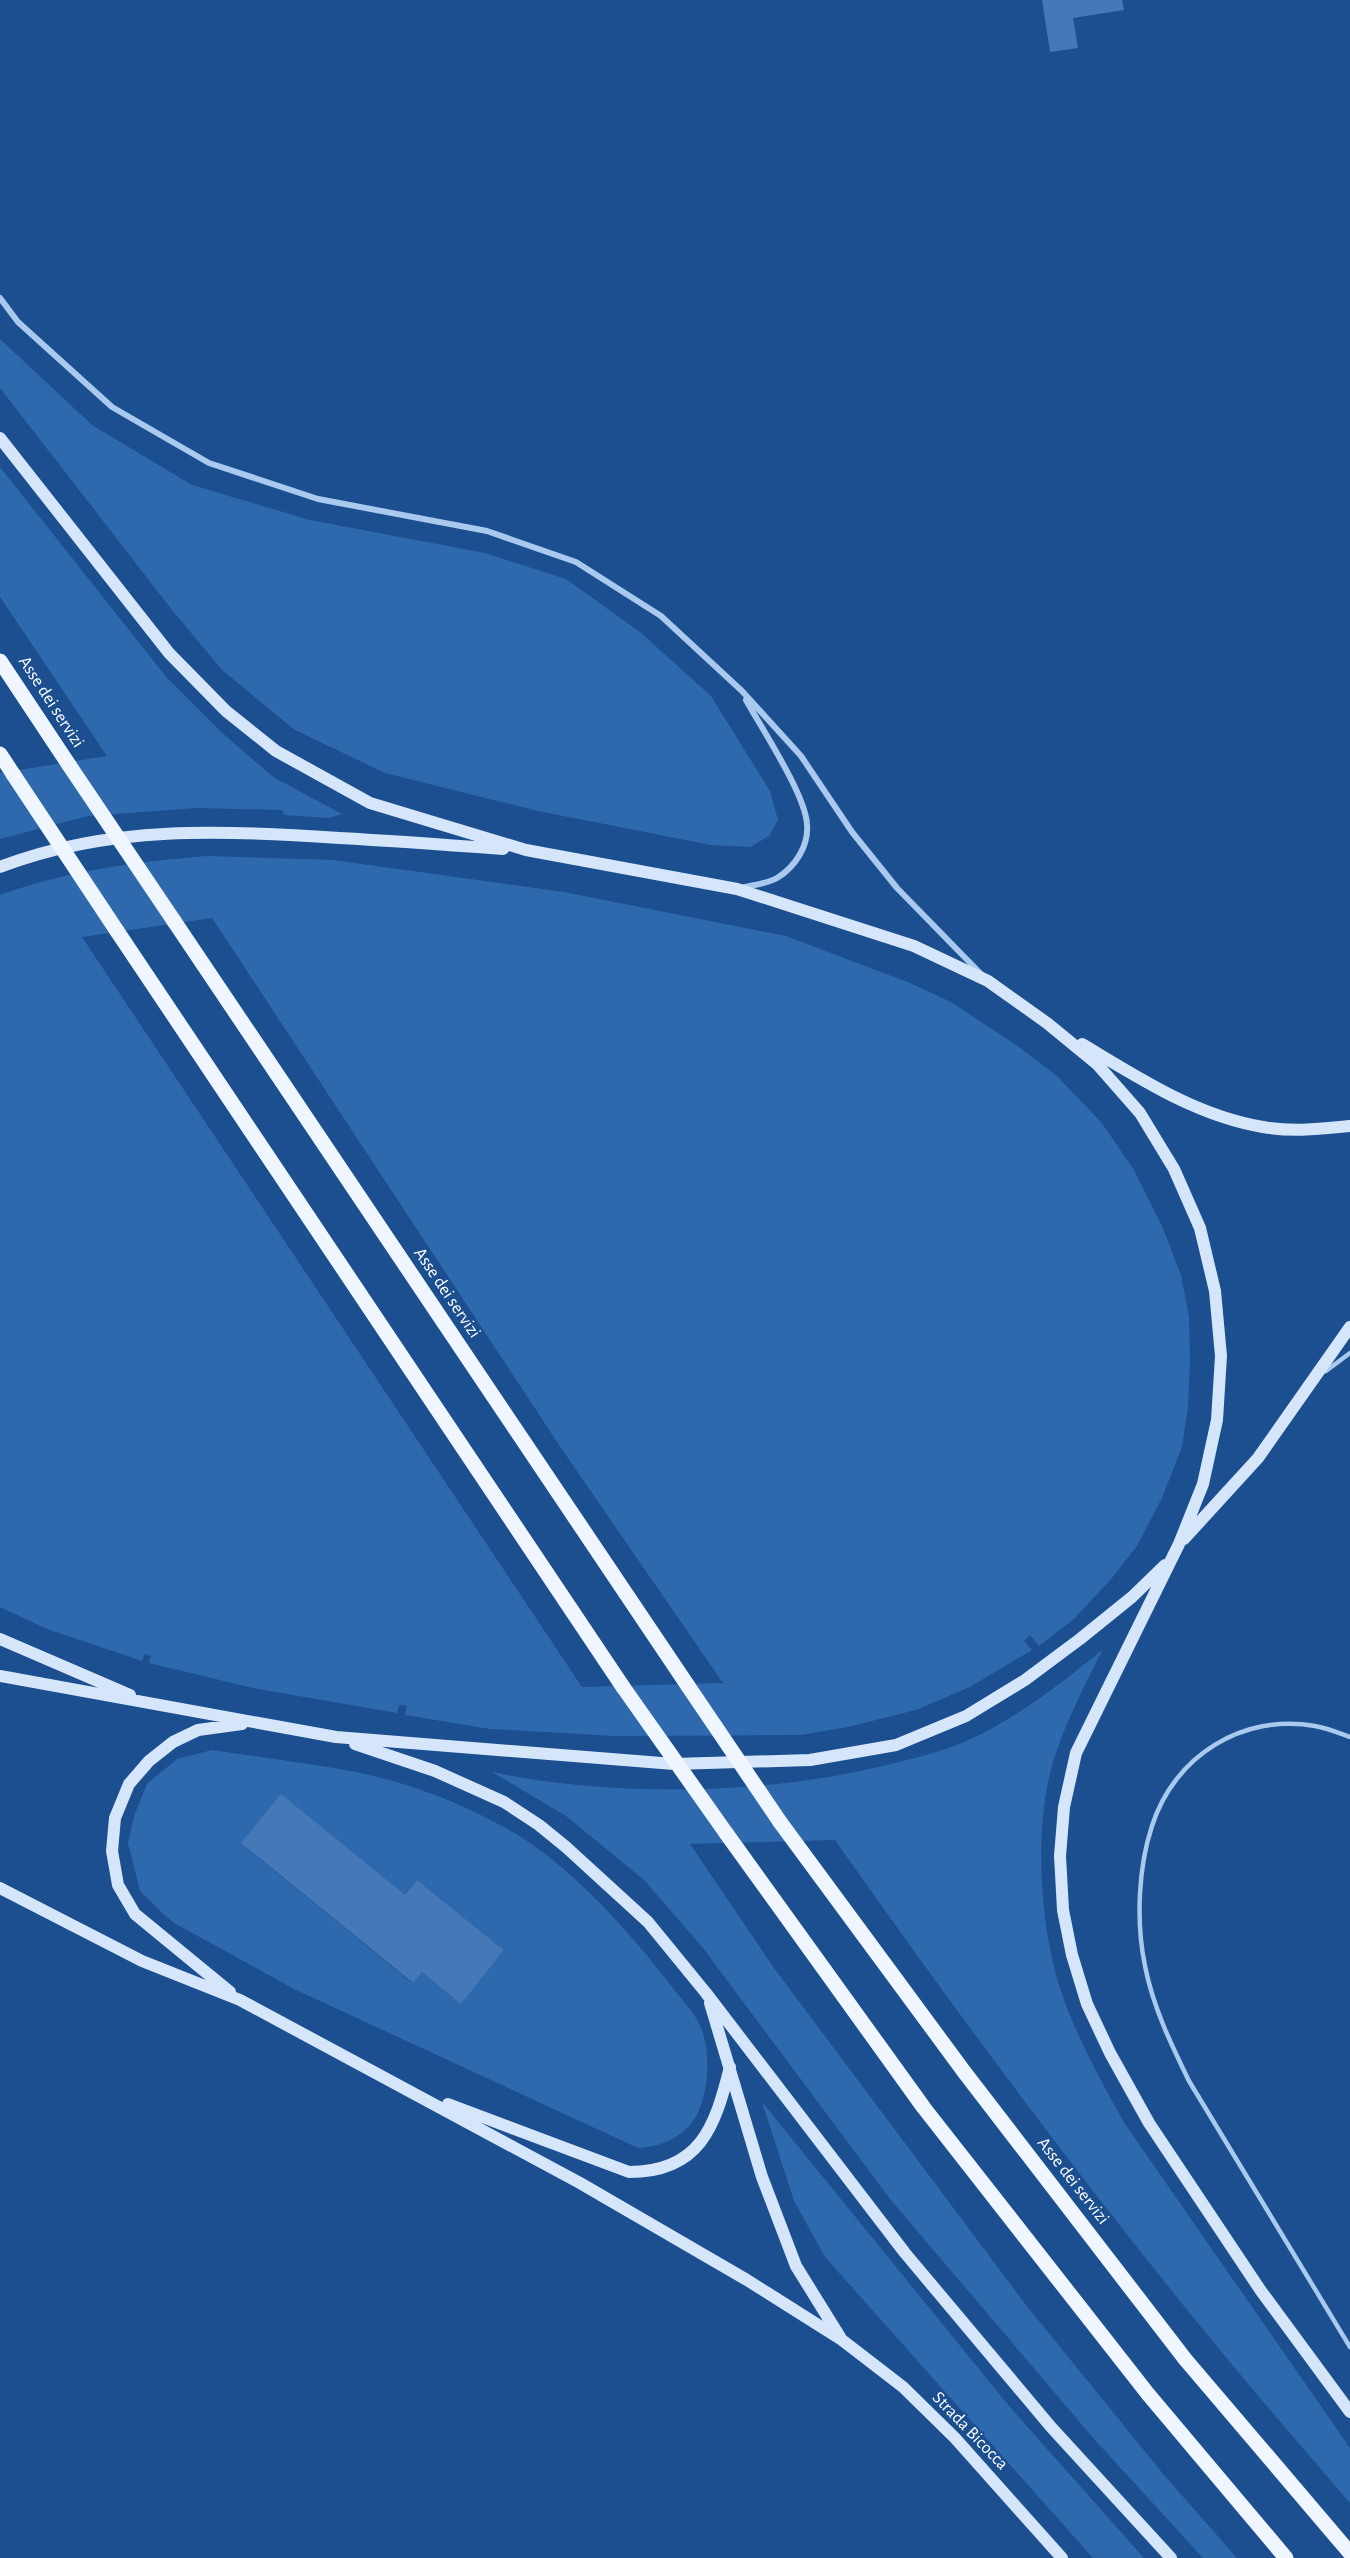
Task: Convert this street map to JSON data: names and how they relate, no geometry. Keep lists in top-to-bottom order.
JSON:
{
  "streets": {
    "main road": ["Asse dei servizi", "Strada Bicocca"]
  }
}
